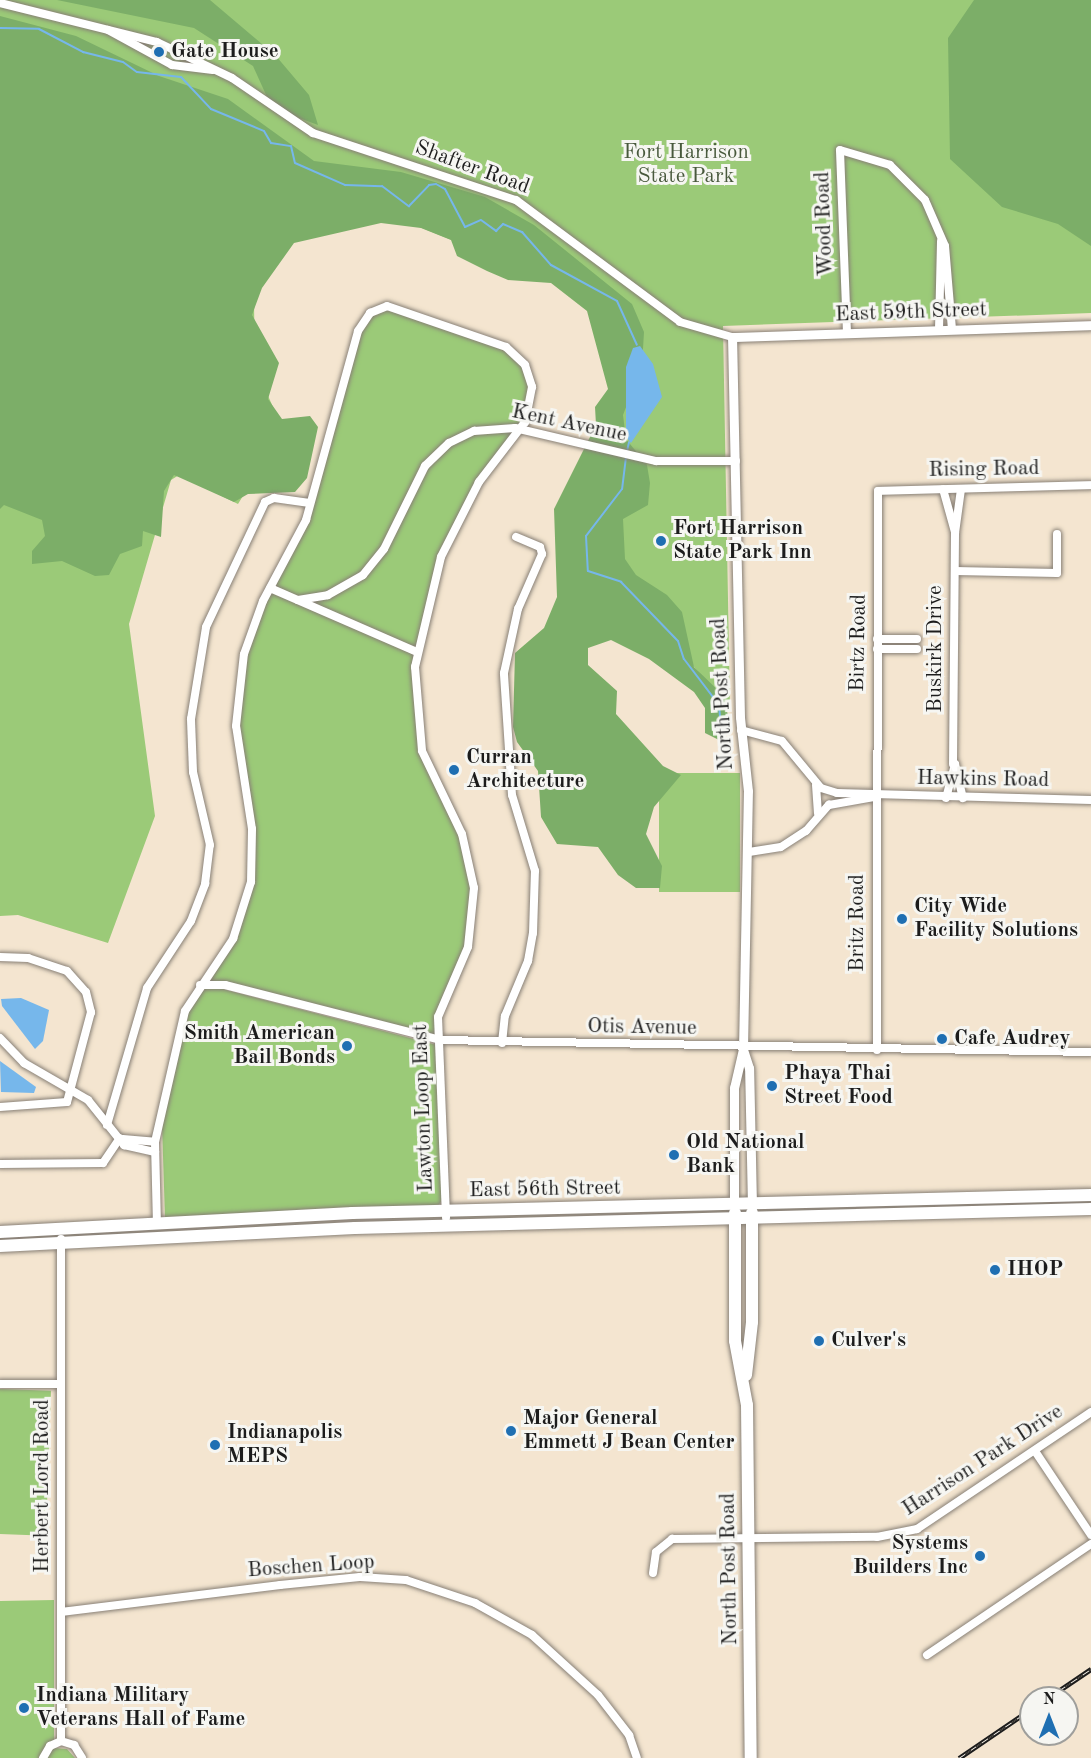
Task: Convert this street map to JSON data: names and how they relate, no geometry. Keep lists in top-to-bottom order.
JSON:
{
  "streets": {
    "main road": ["North Post Road", "East 56th Street"],
    "street": [
      "Shafter Road",
      "Wood Road",
      "East 59th Street",
      "Kent Avenue",
      "Rising Road",
      "Birtz Road",
      "Buskirk Drive",
      "Hawkins Road",
      "Britz Road",
      "Otis Avenue",
      "Lawton Loop East",
      "Harrison Park Drive",
      "Herbert Lord Road",
      "Boschen Loop"
    ]
  },
  "crossings": [
    ["Shafter Road", "East 59th Street"],
    ["Shafter Road", "North Post Road"],
    ["Wood Road", "East 59th Street"],
    ["East 59th Street", "North Post Road"],
    ["Kent Avenue", "North Post Road"],
    ["Kent Avenue", "Lawton Loop East"],
    ["Rising Road", "Birtz Road"],
    ["Rising Road", "Buskirk Drive"],
    ["Birtz Road", "Hawkins Road"],
    ["Birtz Road", "Britz Road"],
    ["Buskirk Drive", "Hawkins Road"],
    ["North Post Road", "Hawkins Road"],
    ["North Post Road", "Otis Avenue"],
    ["North Post Road", "East 56th Street"],
    ["North Post Road", "Harrison Park Drive"],
    ["Hawkins Road", "Britz Road"],
    ["Britz Road", "Otis Avenue"],
    ["Otis Avenue", "Lawton Loop East"],
    ["Lawton Loop East", "East 56th Street"],
    ["East 56th Street", "Herbert Lord Road"],
    ["Herbert Lord Road", "Boschen Loop"]
  ],
  "parks": ["Fort Harrison State Park"],
  "places": [
    "Gate House",
    "Fort Harrison State Park Inn",
    "Curran Architecture",
    "City Wide Facility Solutions",
    "Cafe Audrey",
    "Smith American Bail Bonds",
    "Phaya Thai Street Food",
    "Old National Bank",
    "IHOP",
    "Culver's",
    "Major General Emmett J Bean Center",
    "Indianapolis MEPS",
    "Systems Builders Inc",
    "Indiana Military Veterans Hall of Fame"
  ],
  "north": "top"
}
